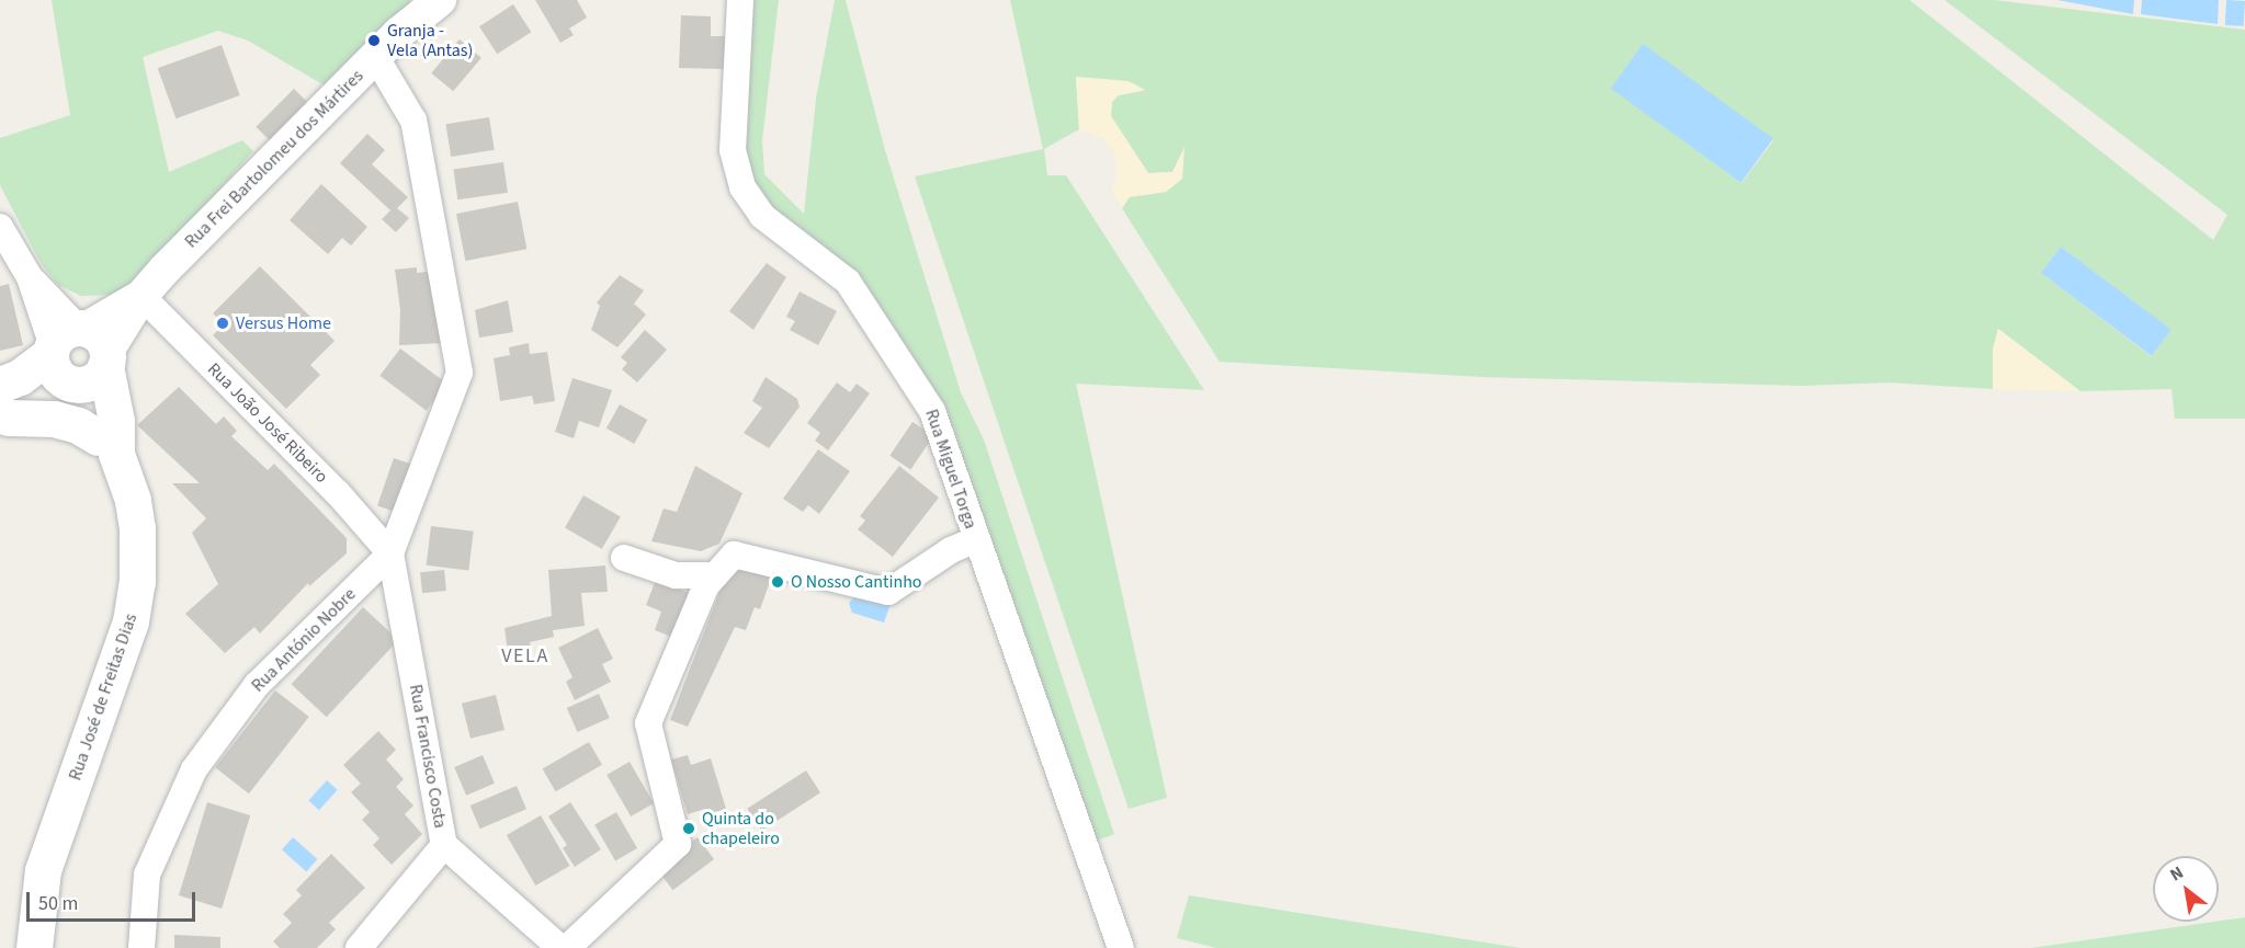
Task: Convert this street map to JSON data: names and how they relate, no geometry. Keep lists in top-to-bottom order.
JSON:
{
  "streets": {
    "main road": ["Rua José de Freitas Dias"],
    "street": [
      "Rua Frei Bartolomeu dos Mártires",
      "Rua João José Ribeiro",
      "Rua Miguel Torga",
      "Rua António Nobre",
      "Rua Francisco Costa"
    ]
  },
  "crossings": [
    ["Rua Frei Bartolomeu dos Mártires", "Rua João José Ribeiro"],
    ["Rua Frei Bartolomeu dos Mártires", "Rua José de Freitas Dias"],
    ["Rua João José Ribeiro", "Rua António Nobre"],
    ["Rua João José Ribeiro", "Rua Francisco Costa"],
    ["Rua António Nobre", "Rua Francisco Costa"]
  ],
  "districts": ["VELA"],
  "places": [
    "Granja - Vela (Antas)",
    "Versus Home",
    "O Nosso Cantinho",
    "Quinta do chapeleiro"
  ],
  "scale_bar": "50 m",
  "north": "top left"
}
